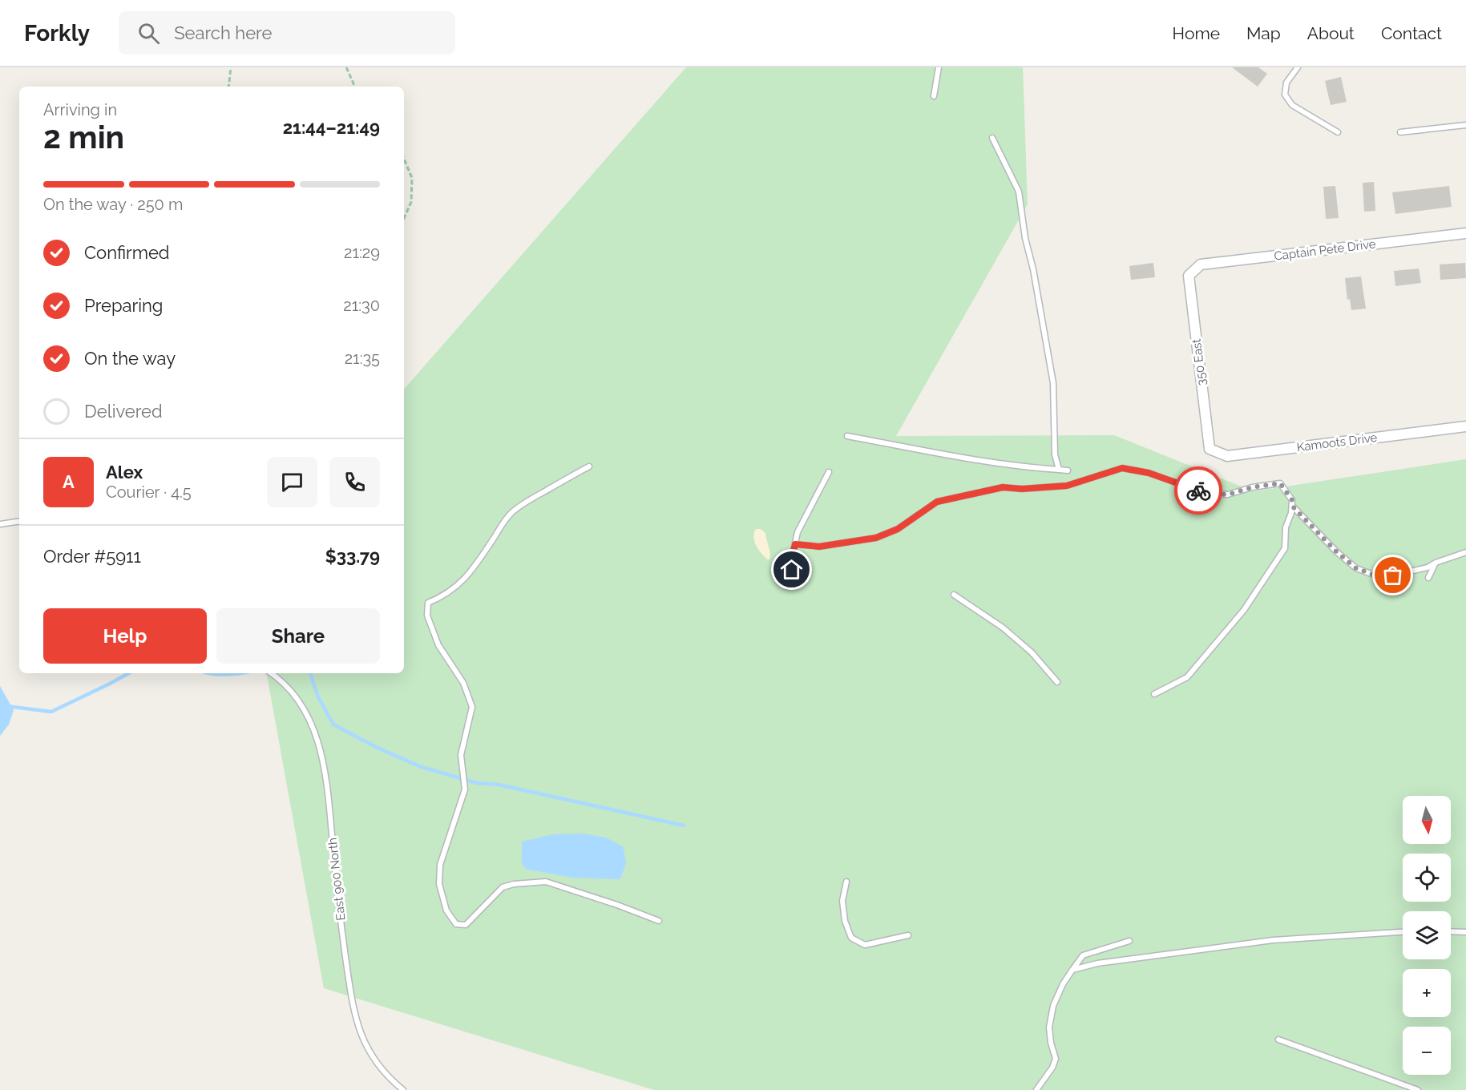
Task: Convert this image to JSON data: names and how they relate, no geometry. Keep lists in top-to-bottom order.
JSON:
{
  "streets": {
    "street": ["Captain Pete Drive", "350 East", "Kamoots Drive"],
    "lane": ["East 900 North"]
  },
  "crossings": [
    ["Captain Pete Drive", "350 East"],
    ["350 East", "Kamoots Drive"]
  ],
  "north": "bottom",
  "page": {
    "header": "Forkly",
    "search": "Search here",
    "nav": [
      "Home",
      "Map",
      "About",
      "Contact"
    ],
    "heading": ["2 min", "Arriving in", "21:44–21:49"],
    "panel": [
      "Alex",
      "Courier · 4.5",
      "Order #5911",
      "$33.79"
    ],
    "bar": "On the way · 250 m",
    "list": [
      ["Confirmed", "21:29"],
      ["Preparing", "21:30"],
      ["On the way", "21:35"],
      "Delivered"
    ],
    "round": "A",
    "buttons": ["Help", "Share"],
    "map_buttons": ["+", "−"]
  }
}
